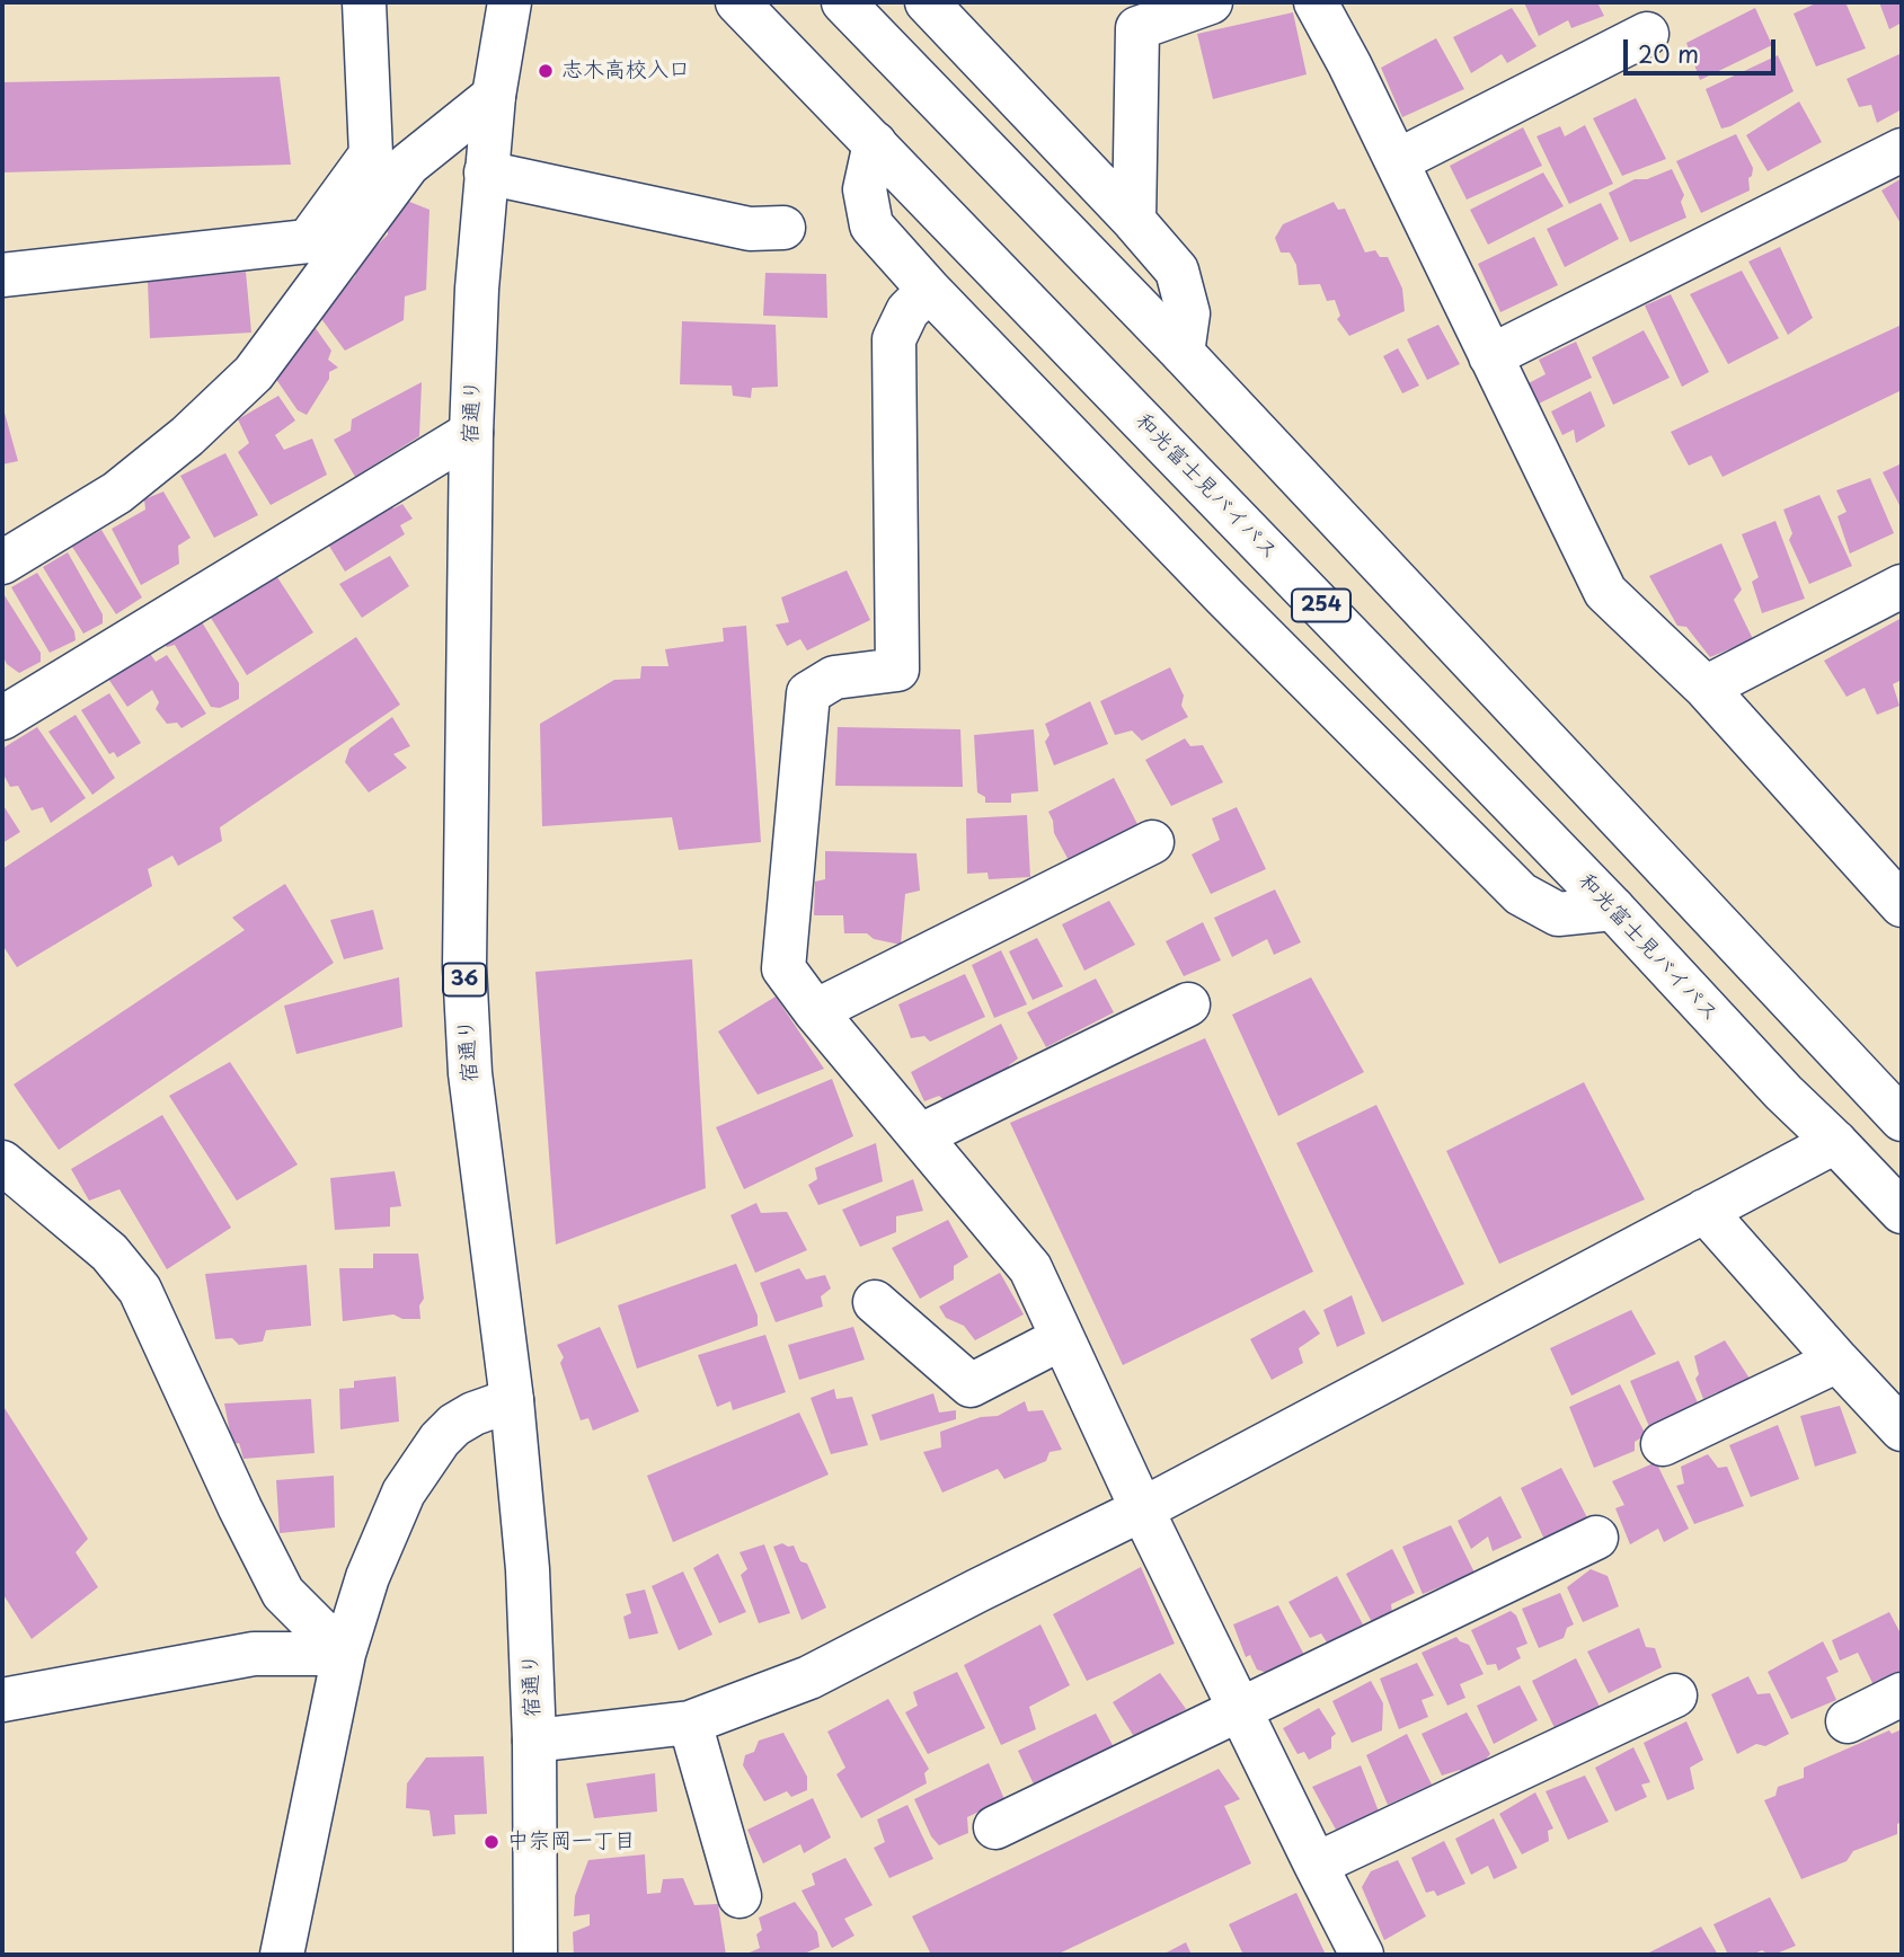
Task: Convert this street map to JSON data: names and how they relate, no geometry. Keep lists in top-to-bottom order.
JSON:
{
  "streets": {
    "main road": [
      "宿通り",
      "和光富士見バイパス",
      "254",
      "36"
    ]
  },
  "places": ["志木高校入口", "中宗岡一丁目"],
  "scale_bar": "20 m"
}
